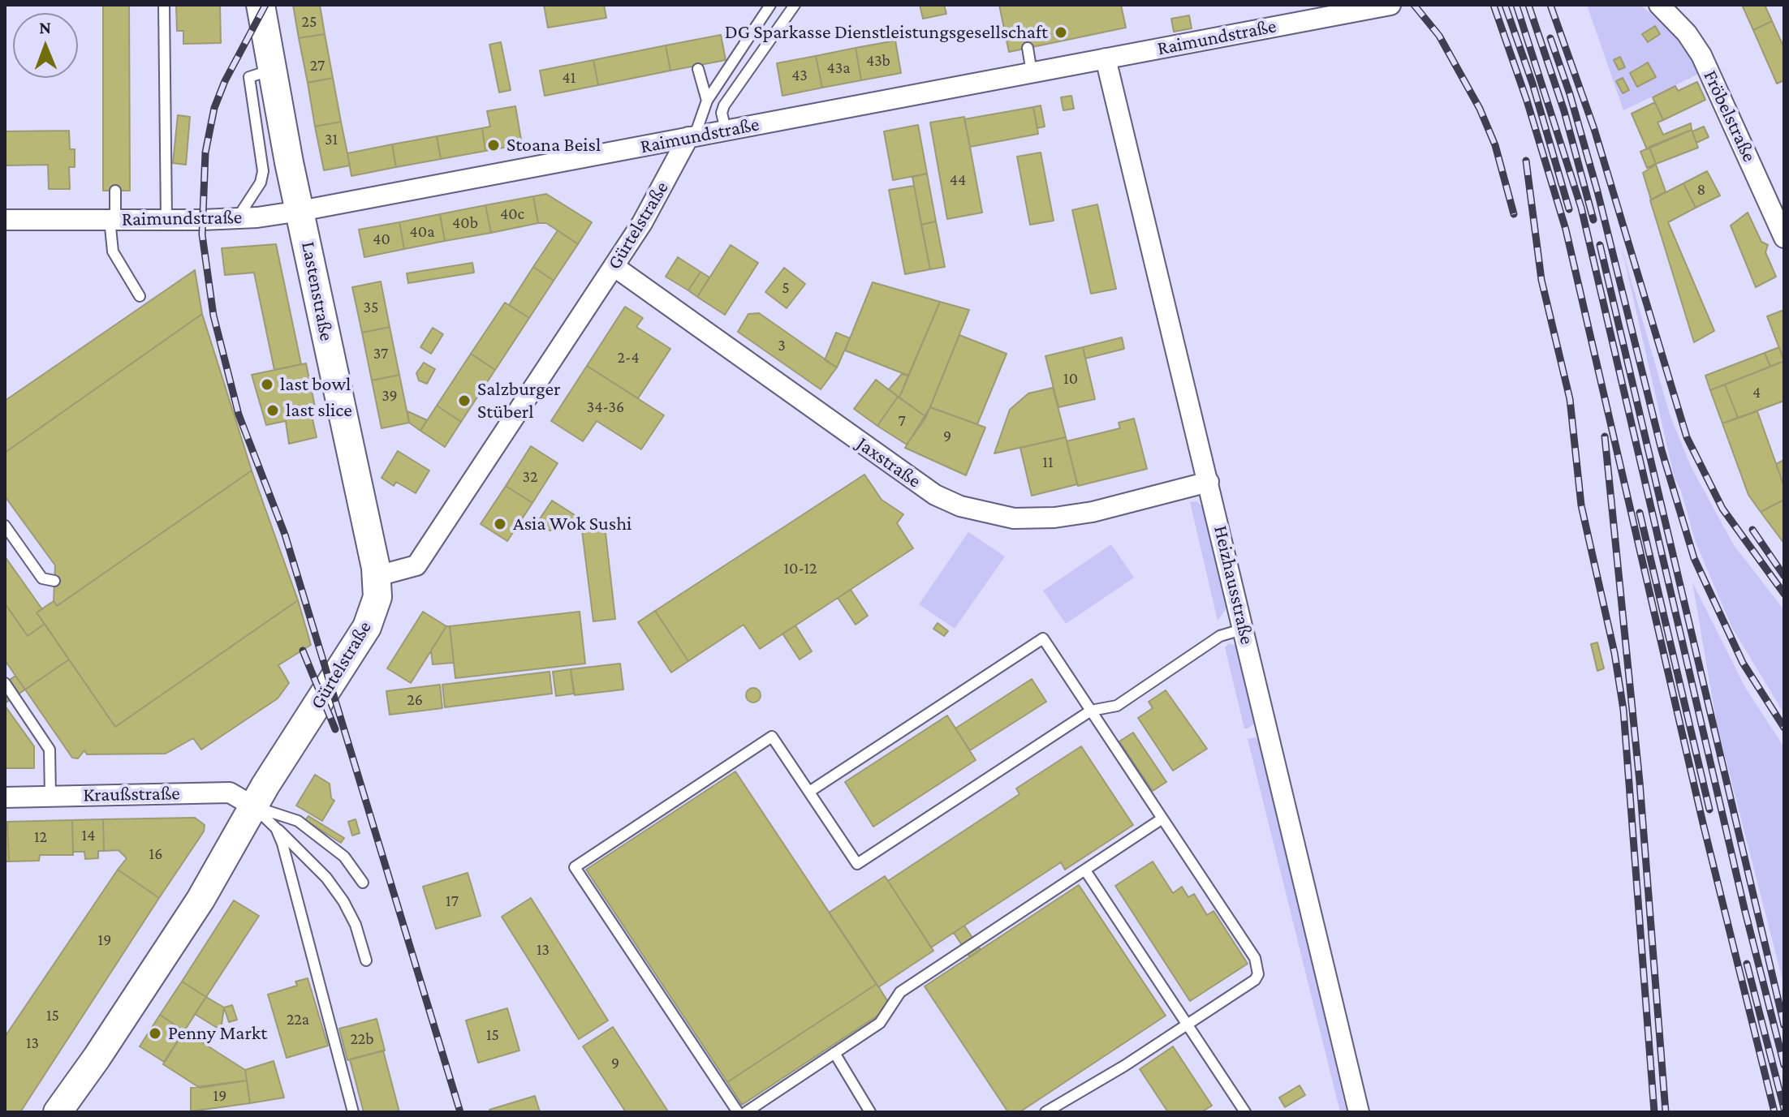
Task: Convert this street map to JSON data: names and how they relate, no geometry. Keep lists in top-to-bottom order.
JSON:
{
  "streets": {
    "main road": ["Gürtelstraße", "Lastenstraße"],
    "street": [
      "Raimundstraße",
      "Fröbelstraße",
      "Jaxstraße",
      "Heizhausstraße",
      "Kraußstraße"
    ]
  },
  "crossings": [
    ["Raimundstraße", "Gürtelstraße"],
    ["Raimundstraße", "Lastenstraße"],
    ["Raimundstraße", "Heizhausstraße"],
    ["Gürtelstraße", "Lastenstraße"],
    ["Gürtelstraße", "Jaxstraße"],
    ["Gürtelstraße", "Kraußstraße"],
    ["Jaxstraße", "Heizhausstraße"]
  ],
  "places": [
    "DG Sparkasse Dienstleistungsgesellschaft",
    "Stoana Beisl",
    "last bowl",
    "Salzburger Stüberl",
    "last slice",
    "Asia Wok Sushi",
    "Penny Markt"
  ],
  "house_numbers": [
    "25",
    "43b",
    "27",
    "43a",
    "43",
    "41",
    "31",
    "44",
    "8",
    "40c",
    "40b",
    "40a",
    "40",
    "5",
    "35",
    "3",
    "37",
    "2-4",
    "10",
    "4",
    "39",
    "34-36",
    "7",
    "9",
    "11",
    "32",
    "10-12",
    "26",
    "14",
    "12",
    "16",
    "17",
    "19",
    "13",
    "15",
    "22a",
    "15",
    "22b",
    "13",
    "9",
    "19"
  ],
  "north": "top"
}
